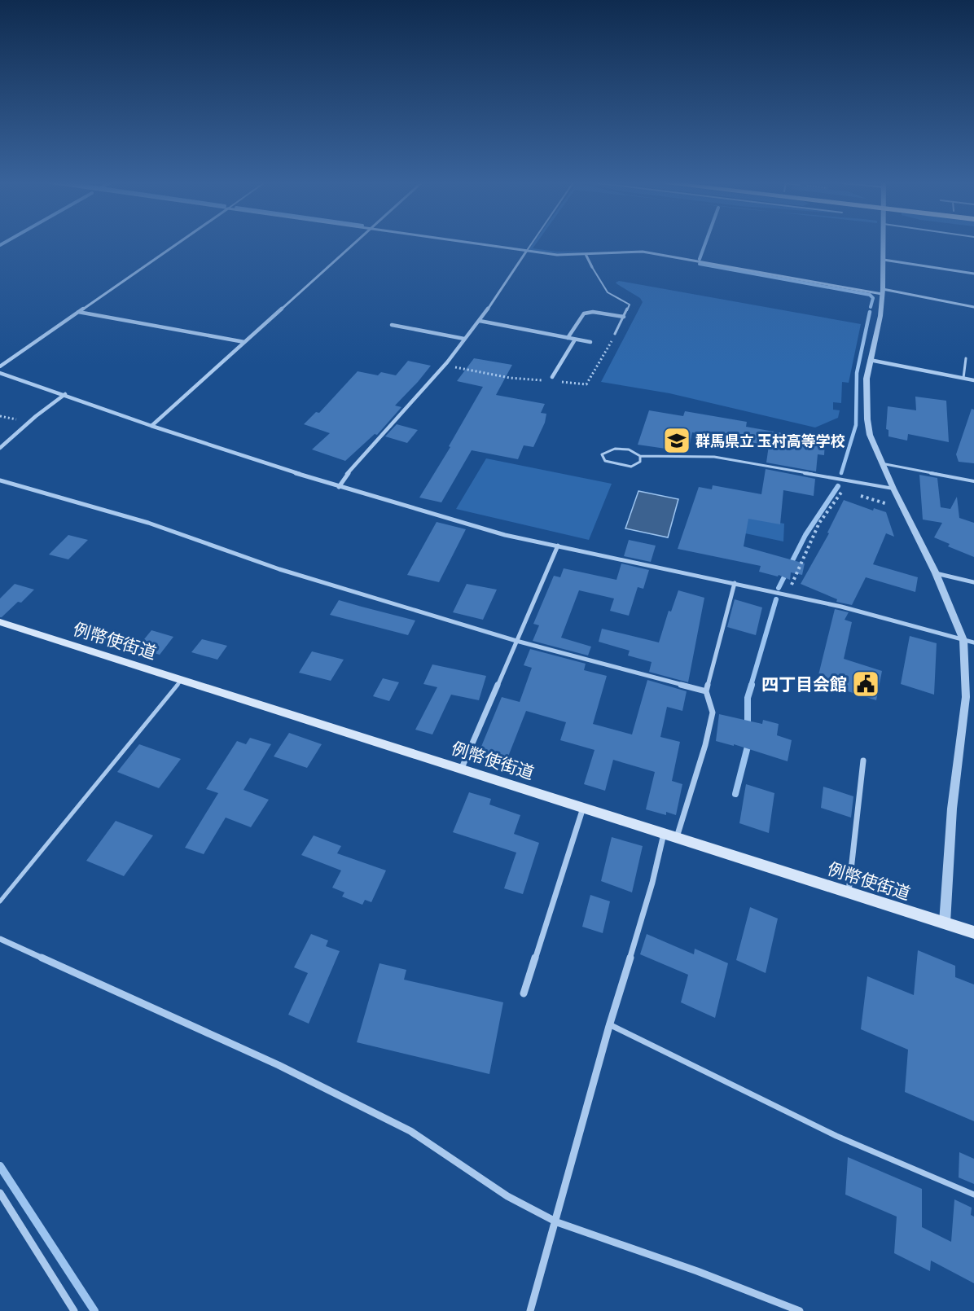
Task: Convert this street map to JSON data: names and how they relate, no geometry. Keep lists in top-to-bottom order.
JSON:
{
  "streets": {
    "main road": ["例幣使街道"]
  },
  "places": {
    "school or university": ["群馬県立 玉村高等学校"],
    "public building": ["四丁目会館"]
  }
}
